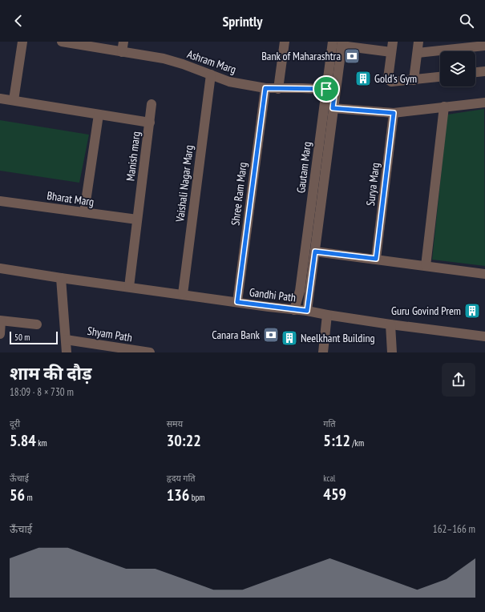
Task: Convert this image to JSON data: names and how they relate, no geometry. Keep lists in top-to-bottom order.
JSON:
{
  "streets": {
    "street": [
      "Ashram Marg",
      "Manish marg",
      "Gautam Marg",
      "Vaishali Nagar Marg",
      "Surya Marg",
      "Shree Ram Marg",
      "Bharat Marg",
      "Gandhi Path",
      "Shyam Path"
    ]
  },
  "crossings": [
    ["Ashram Marg", "Gautam Marg"],
    ["Ashram Marg", "Vaishali Nagar Marg"],
    ["Ashram Marg", "Shree Ram Marg"],
    ["Manish marg", "Bharat Marg"],
    ["Manish marg", "Gandhi Path"],
    ["Gautam Marg", "Gandhi Path"],
    ["Vaishali Nagar Marg", "Gandhi Path"],
    ["Shree Ram Marg", "Gandhi Path"]
  ],
  "places": {
    "bank": ["Bank of Maharashtra", "Canara Bank"],
    "building": ["Gold's Gym", "Guru Govind Prem", "Neelkhant Building"]
  },
  "scale_bar": "50 m",
  "page": {
    "header": "Sprintly",
    "scale": "50 m",
    "heading": ["शाम की दौड़", "18:09 · 8 × 730 m"],
    "stats": [
      ["दूरी", "5.84 km"],
      ["समय", "30:22"],
      ["गति", "5:12 /km"],
      ["ऊँचाई", "56 m"],
      ["हृदय गति", "136 bpm"],
      ["kcal", "459"]
    ],
    "chart": ["ऊँचाई", "162–166 m"]
  }
}
